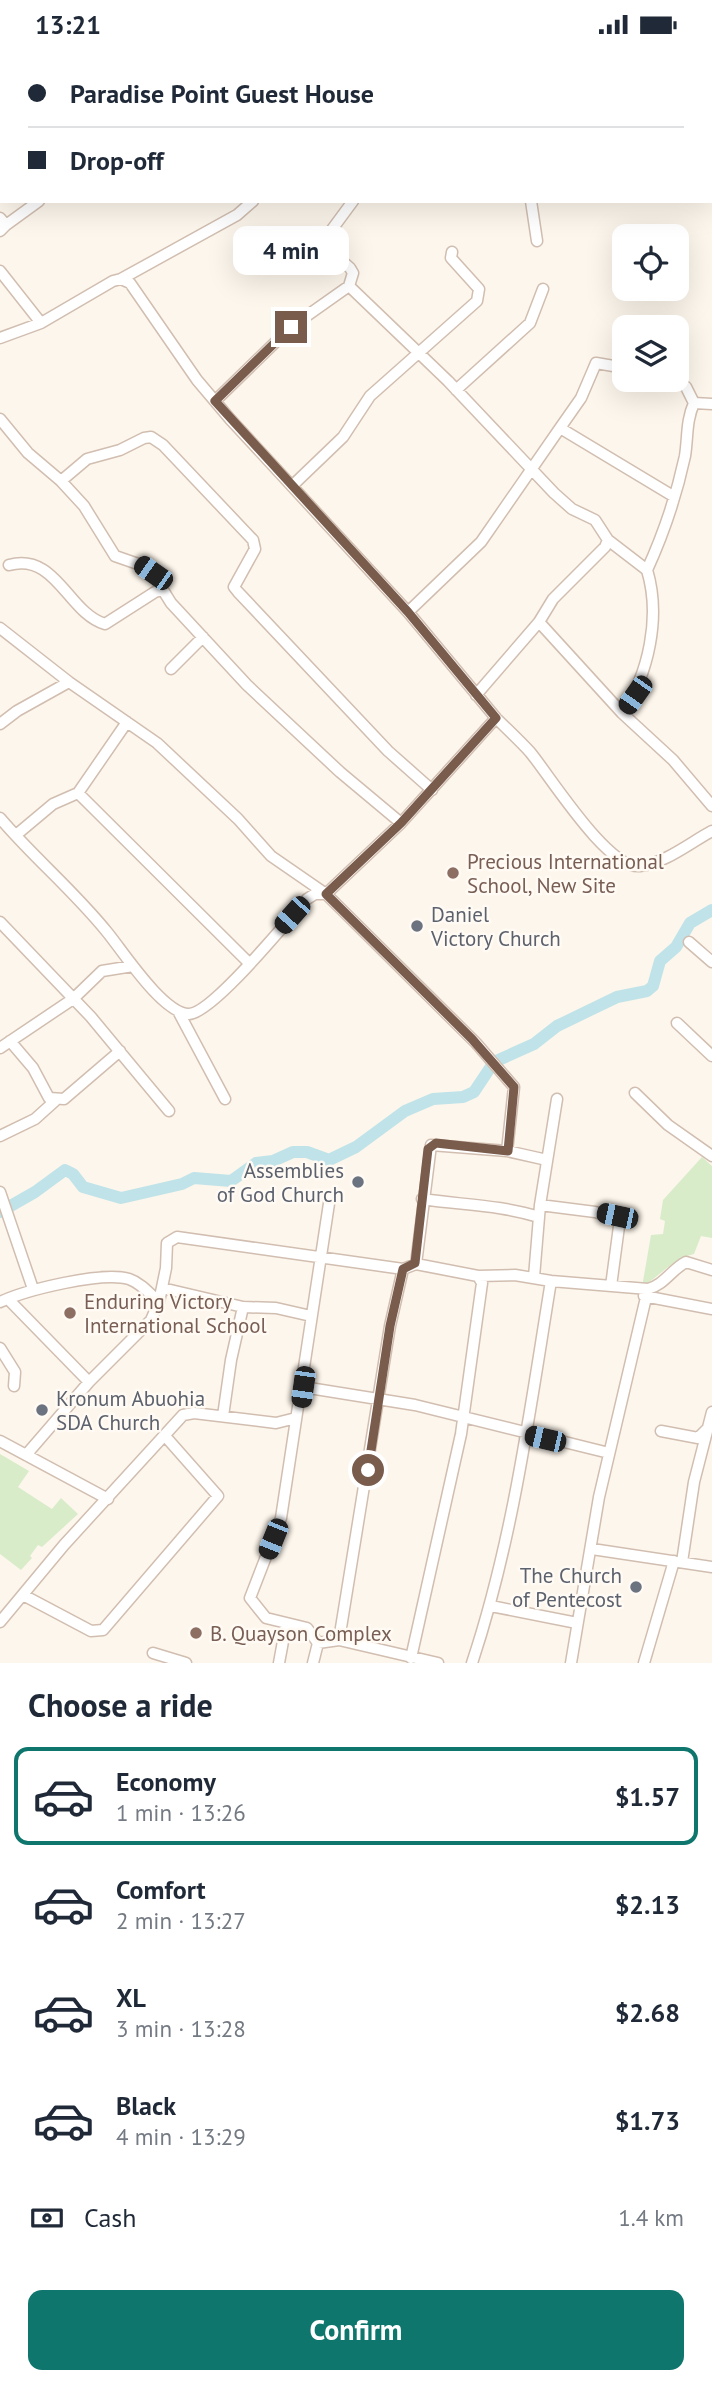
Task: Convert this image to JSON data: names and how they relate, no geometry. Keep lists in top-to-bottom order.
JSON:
{
  "places": [
    "Precious International School, New Site",
    "Daniel Victory Church",
    "Assemblies of God Church",
    "Enduring Victory International School",
    "Kronum Abuohia SDA Church",
    "The Church of Pentecost",
    "B. Quayson Complex"
  ],
  "page": {
    "status": "13:21",
    "banner": ["Paradise Point Guest House", "Drop-off"],
    "bubble": "4 min",
    "heading": "Choose a ride",
    "list": [
      {
        "name": "Economy",
        "note": "1 min · 13:26",
        "value": "$1.57"
      },
      {
        "name": "Comfort",
        "note": "2 min · 13:27",
        "value": "$2.13"
      },
      {
        "name": "XL",
        "note": "3 min · 13:28",
        "value": "$2.68"
      },
      {
        "name": "Black",
        "note": "4 min · 13:29",
        "value": "$1.73"
      }
    ],
    "pay": ["Cash", "1.4 km"],
    "buttons": "Confirm"
  }
}
